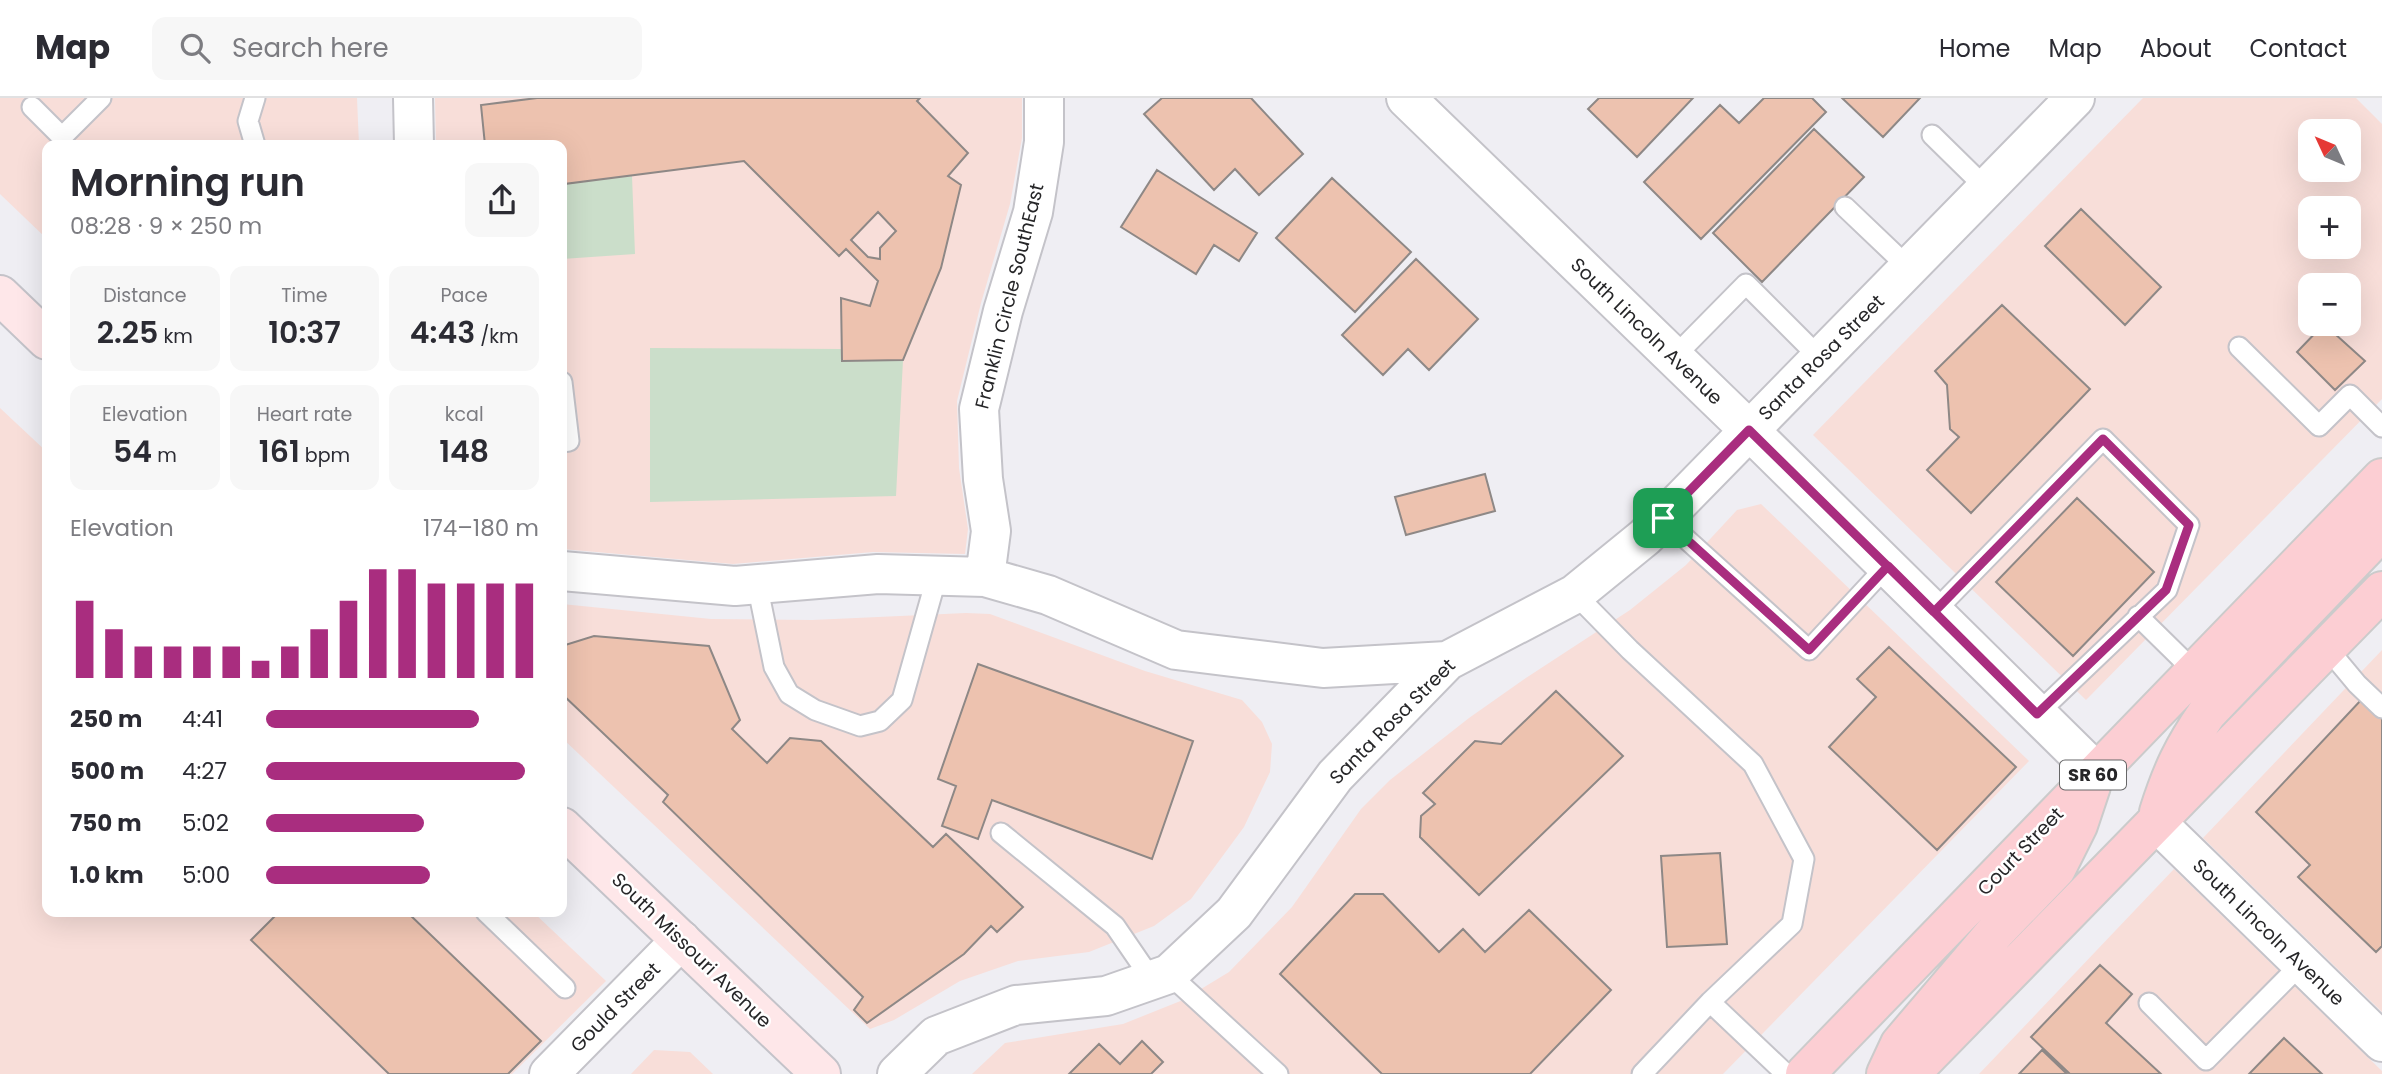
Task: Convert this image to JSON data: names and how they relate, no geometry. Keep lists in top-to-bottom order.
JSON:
{
  "streets": {
    "main road": ["SR 60", "Court Street", "South Missouri Avenue"],
    "street": [
      "Franklin Circle SouthEast",
      "South Lincoln Avenue",
      "Santa Rosa Street",
      "Gould Street"
    ]
  },
  "crossings": [
    ["South Lincoln Avenue", "Santa Rosa Street"],
    ["South Lincoln Avenue", "Court Street"],
    ["South Missouri Avenue", "Gould Street"]
  ],
  "north": "top left",
  "page": {
    "header": "Map",
    "search": "Search here",
    "nav": [
      "Home",
      "Map",
      "About",
      "Contact"
    ],
    "map_buttons": ["+", "−"],
    "heading": ["Morning run", "08:28 · 9 × 250 m"],
    "stats": [
      ["Distance", "2.25 km"],
      ["Time", "10:37"],
      ["Pace", "4:43 /km"],
      ["Elevation", "54 m"],
      ["Heart rate", "161 bpm"],
      ["kcal", "148"]
    ],
    "chart": ["Elevation", "174–180 m"],
    "list": [
      {
        "name": "250 m",
        "note": "4:41"
      },
      {
        "name": "500 m",
        "note": "4:27"
      },
      {
        "name": "750 m",
        "note": "5:02"
      },
      {
        "name": "1.0 km",
        "note": "5:00"
      }
    ]
  }
}
